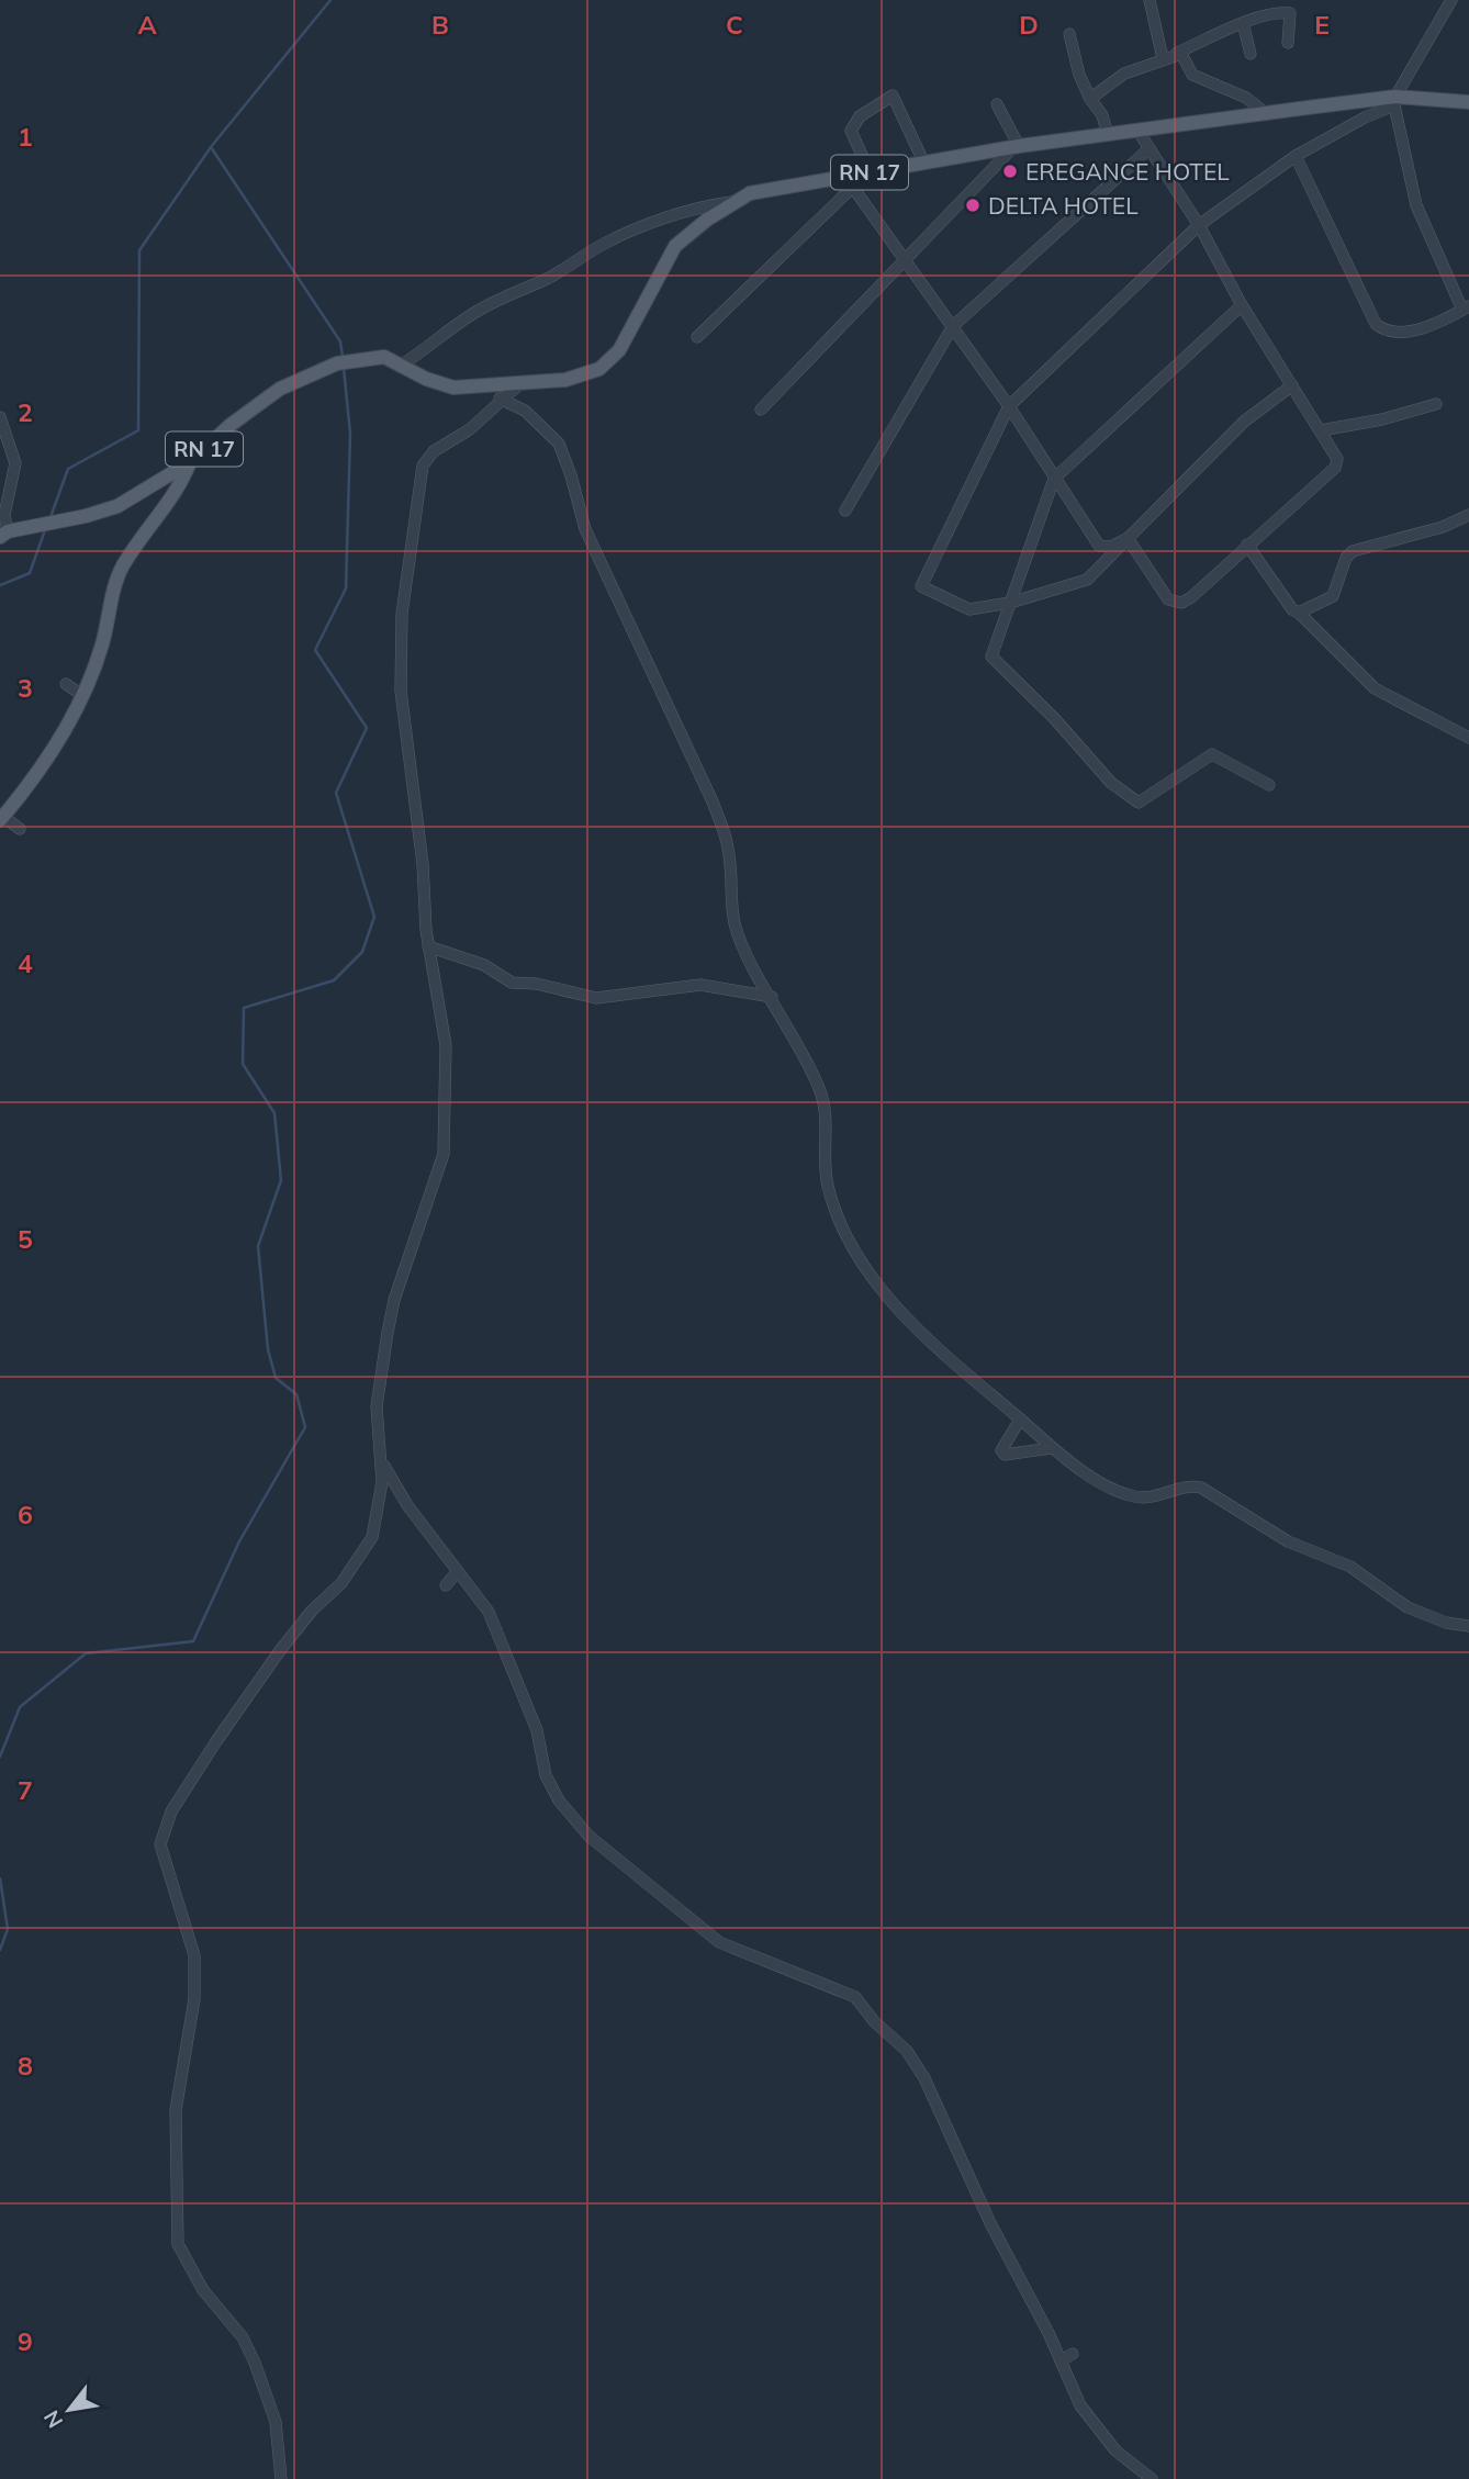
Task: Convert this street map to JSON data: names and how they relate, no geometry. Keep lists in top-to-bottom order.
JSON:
{
  "streets": {
    "main road": ["RN 17"]
  },
  "places": ["EREGANCE HOTEL", "DELTA HOTEL"],
  "north": "bottom left",
  "grid": {
    "columns": [
      "A",
      "B",
      "C",
      "D",
      "E"
    ],
    "rows": [
      "1",
      "2",
      "3",
      "4",
      "5",
      "6",
      "7",
      "8",
      "9"
    ]
  }
}
